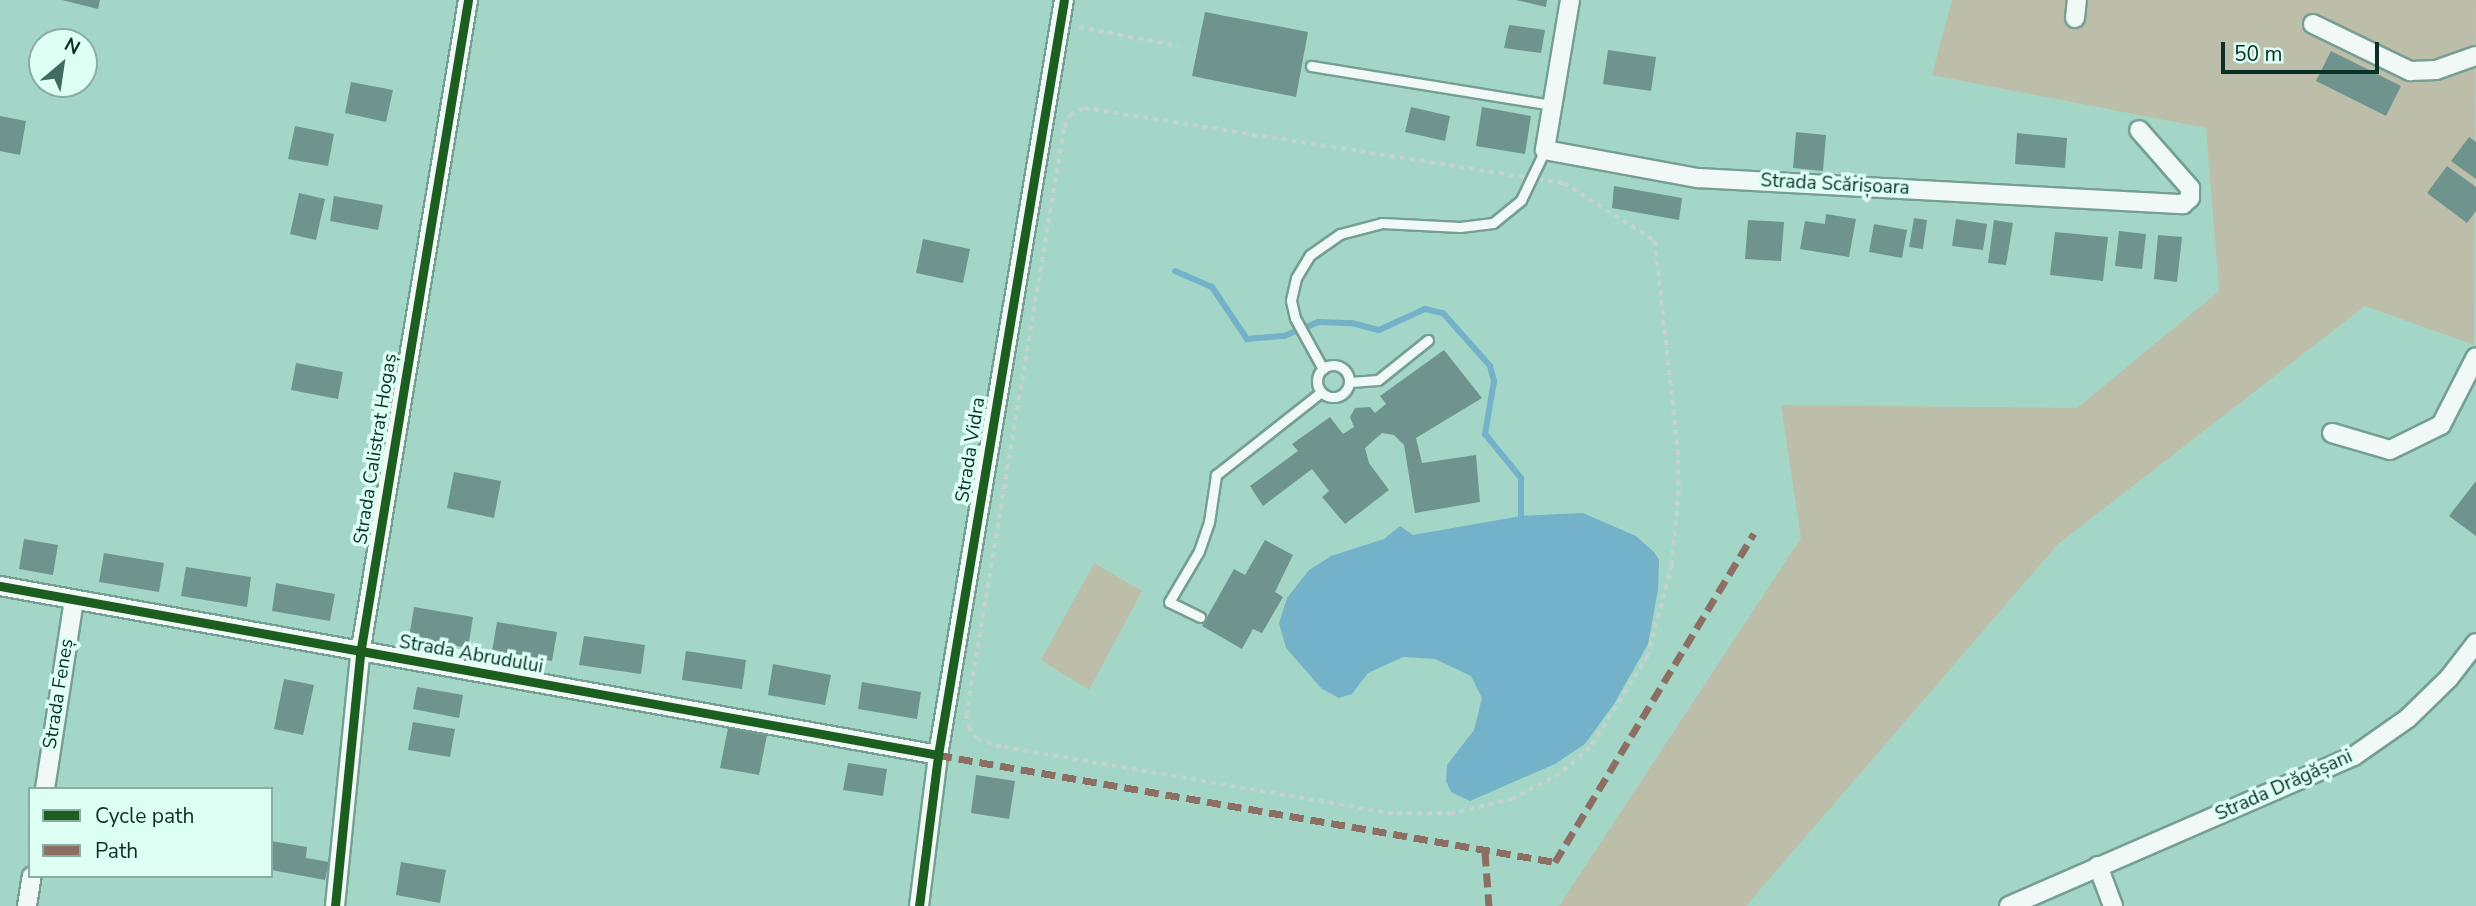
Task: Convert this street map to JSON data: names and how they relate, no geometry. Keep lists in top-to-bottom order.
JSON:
{
  "streets": {
    "street": [
      "Strada Scărișoara",
      "Strada Calistrat Hogaș",
      "Strada Vidra",
      "Strada Abrudului",
      "Strada Feneș",
      "Strada Drăgășani"
    ]
  },
  "crossings": [
    ["Strada Calistrat Hogaș", "Strada Abrudului"],
    ["Strada Vidra", "Strada Abrudului"],
    ["Strada Abrudului", "Strada Feneș"]
  ],
  "legend": ["Cycle path", "Path"],
  "scale_bar": "50 m",
  "north": "top right"
}
